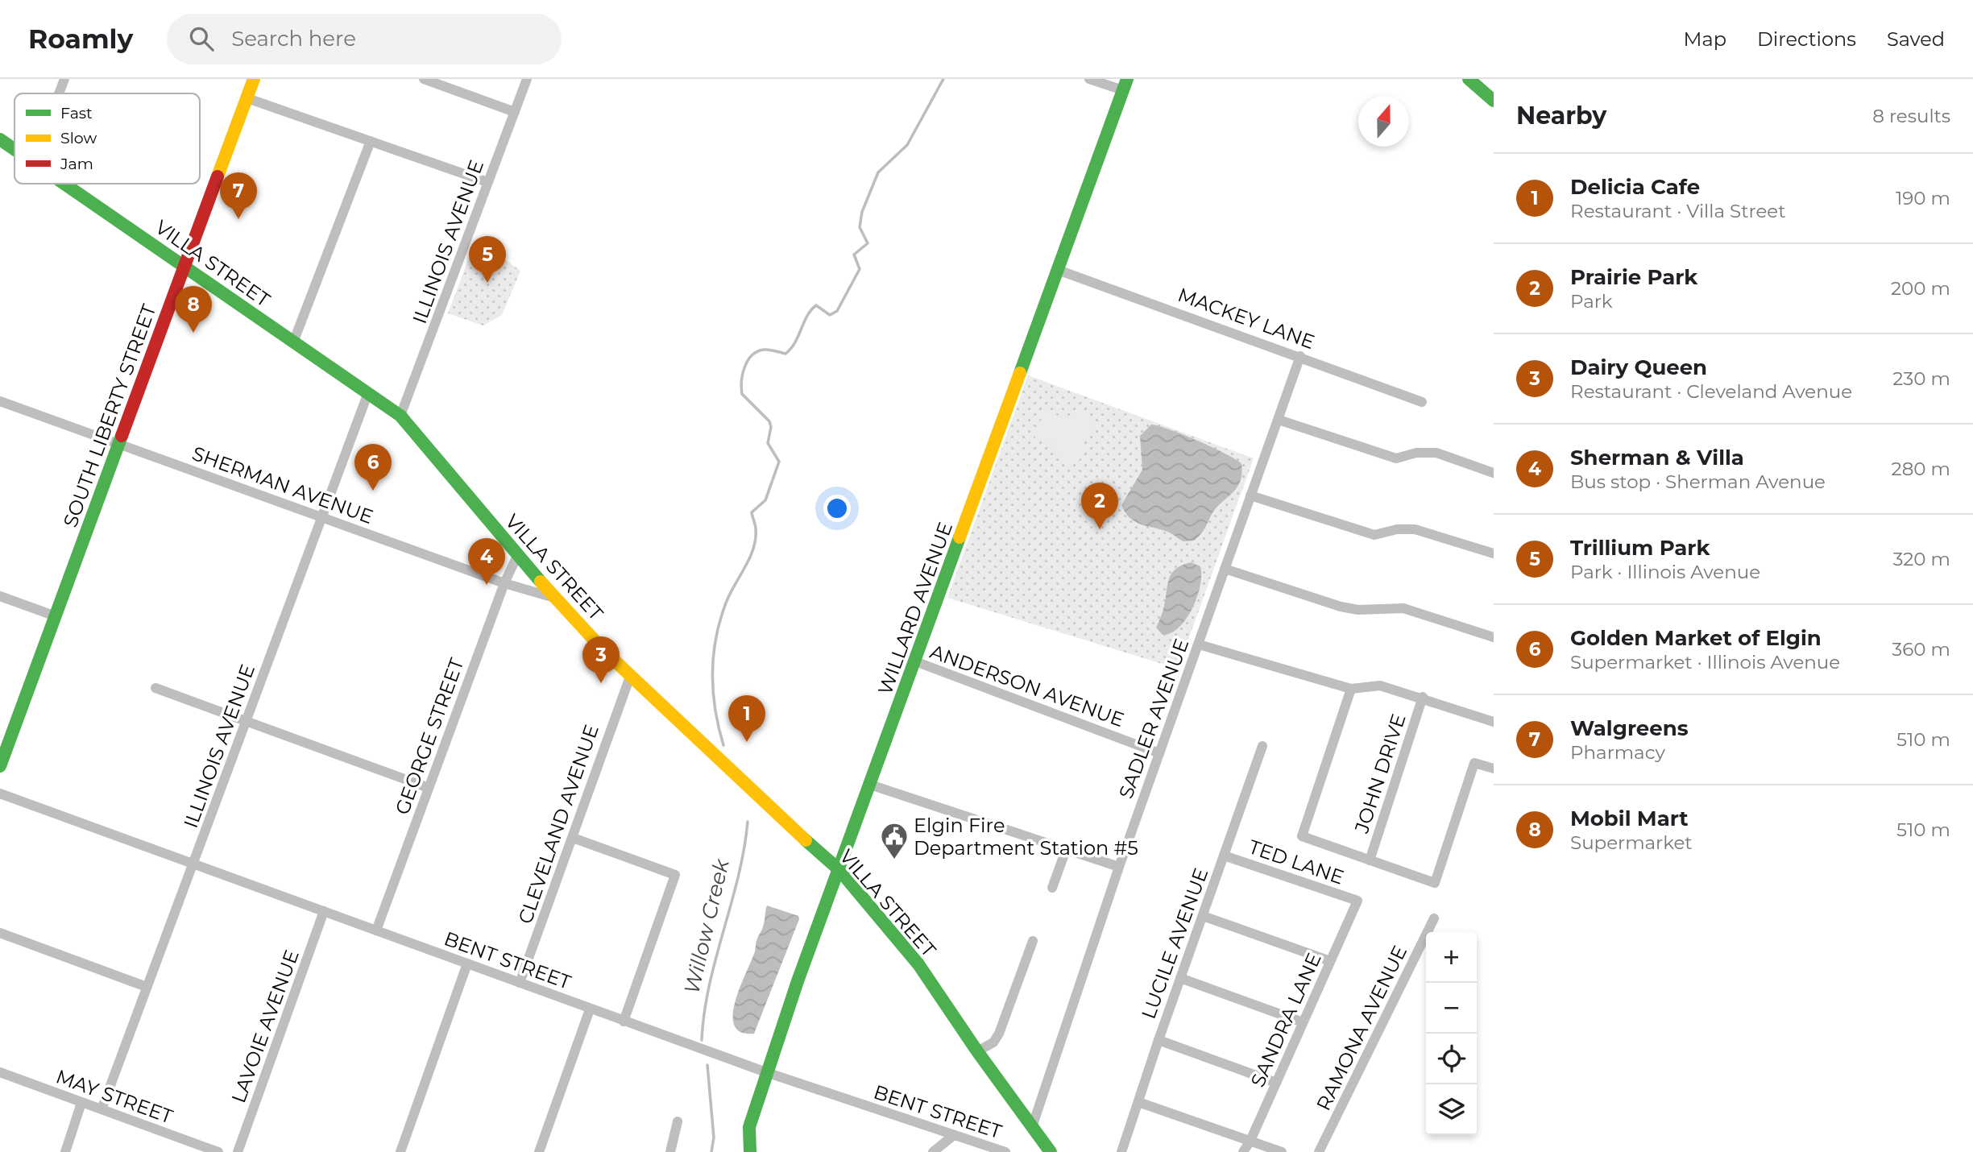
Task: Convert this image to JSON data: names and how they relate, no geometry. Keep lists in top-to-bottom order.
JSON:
{
  "streets": {
    "main road": ["VILLA STREET", "SOUTH LIBERTY STREET", "WILLARD AVENUE"],
    "street": [
      "ILLINOIS AVENUE",
      "MACKEY LANE",
      "SHERMAN AVENUE",
      "ANDERSON AVENUE",
      "SADLER AVENUE",
      "GEORGE STREET",
      "JOHN DRIVE",
      "CLEVELAND AVENUE",
      "TED LANE",
      "LUCILE AVENUE",
      "BENT STREET",
      "SANDRA LANE",
      "LAVOIE AVENUE",
      "RAMONA AVENUE",
      "MAY STREET"
    ]
  },
  "crossings": [
    ["ILLINOIS AVENUE", "VILLA STREET"],
    ["ILLINOIS AVENUE", "SHERMAN AVENUE"],
    ["ILLINOIS AVENUE", "BENT STREET"],
    ["ILLINOIS AVENUE", "MAY STREET"],
    ["VILLA STREET", "SOUTH LIBERTY STREET"],
    ["VILLA STREET", "SHERMAN AVENUE"],
    ["VILLA STREET", "WILLARD AVENUE"],
    ["VILLA STREET", "SADLER AVENUE"],
    ["VILLA STREET", "GEORGE STREET"],
    ["VILLA STREET", "CLEVELAND AVENUE"],
    ["MACKEY LANE", "WILLARD AVENUE"],
    ["MACKEY LANE", "SADLER AVENUE"],
    ["SOUTH LIBERTY STREET", "SHERMAN AVENUE"],
    ["SHERMAN AVENUE", "GEORGE STREET"],
    ["WILLARD AVENUE", "ANDERSON AVENUE"],
    ["WILLARD AVENUE", "BENT STREET"],
    ["ANDERSON AVENUE", "SADLER AVENUE"],
    ["GEORGE STREET", "BENT STREET"],
    ["CLEVELAND AVENUE", "BENT STREET"],
    ["TED LANE", "LUCILE AVENUE"],
    ["TED LANE", "SANDRA LANE"],
    ["BENT STREET", "LAVOIE AVENUE"]
  ],
  "water": ["Willow Creek"],
  "places": {
    "public building": ["Elgin Fire Department Station #5"]
  },
  "legend": ["Fast", "Slow", "Jam"],
  "north": "top",
  "page": {
    "header": "Roamly",
    "search": "Search here",
    "nav": ["Map", "Directions", "Saved"],
    "heading": ["Nearby", "8 results"],
    "list": [
      {
        "mark": "1",
        "name": "Delicia Cafe",
        "note": "Restaurant · Villa Street",
        "value": "190 m"
      },
      {
        "mark": "2",
        "name": "Prairie Park",
        "note": "Park",
        "value": "200 m"
      },
      {
        "mark": "3",
        "name": "Dairy Queen",
        "note": "Restaurant · Cleveland Avenue",
        "value": "230 m"
      },
      {
        "mark": "4",
        "name": "Sherman & Villa",
        "note": "Bus stop · Sherman Avenue",
        "value": "280 m"
      },
      {
        "mark": "5",
        "name": "Trillium Park",
        "note": "Park · Illinois Avenue",
        "value": "320 m"
      },
      {
        "mark": "6",
        "name": "Golden Market of Elgin",
        "note": "Supermarket · Illinois Avenue",
        "value": "360 m"
      },
      {
        "mark": "7",
        "name": "Walgreens",
        "note": "Pharmacy",
        "value": "510 m"
      },
      {
        "mark": "8",
        "name": "Mobil Mart",
        "note": "Supermarket",
        "value": "510 m"
      }
    ],
    "pins": [
      "7",
      "5",
      "8",
      "6",
      "2",
      "4",
      "3",
      "1"
    ],
    "map_buttons": ["+", "−"]
  }
}
